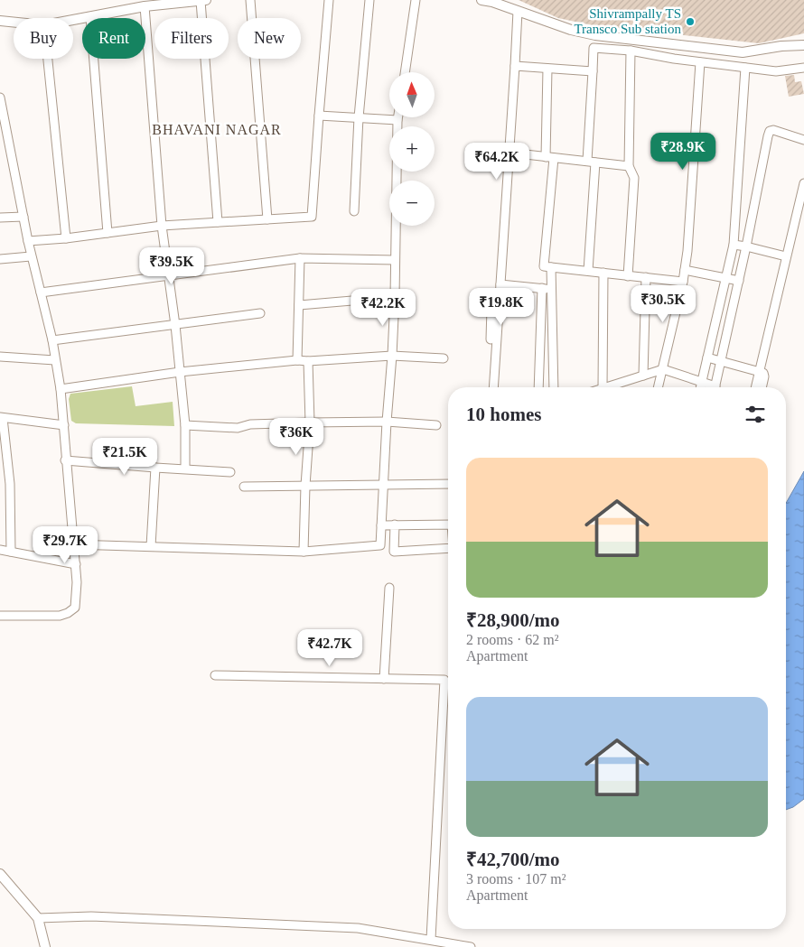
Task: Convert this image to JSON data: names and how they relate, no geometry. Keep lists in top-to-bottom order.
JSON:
{
  "districts": ["BHAVANI NAGAR"],
  "places": ["Shivrampally TS Transco Sub station"],
  "north": "top",
  "page": {
    "chip": [
      "Buy",
      "Rent",
      "Filters",
      "New"
    ],
    "map_buttons": ["+", "−"],
    "price": [
      "₹28.9K",
      "₹64.2K",
      "₹39.5K",
      "₹30.5K",
      "₹19.8K",
      "₹42.2K",
      "₹36K",
      "₹21.5K",
      "₹29.7K",
      "₹42.7K"
    ],
    "heading": "10 homes",
    "list": [
      {
        "name": "₹28,900/mo",
        "note": "2 rooms · 62 m² · Apartment"
      },
      {
        "name": "₹42,700/mo",
        "note": "3 rooms · 107 m² · Apartment"
      }
    ]
  }
}
